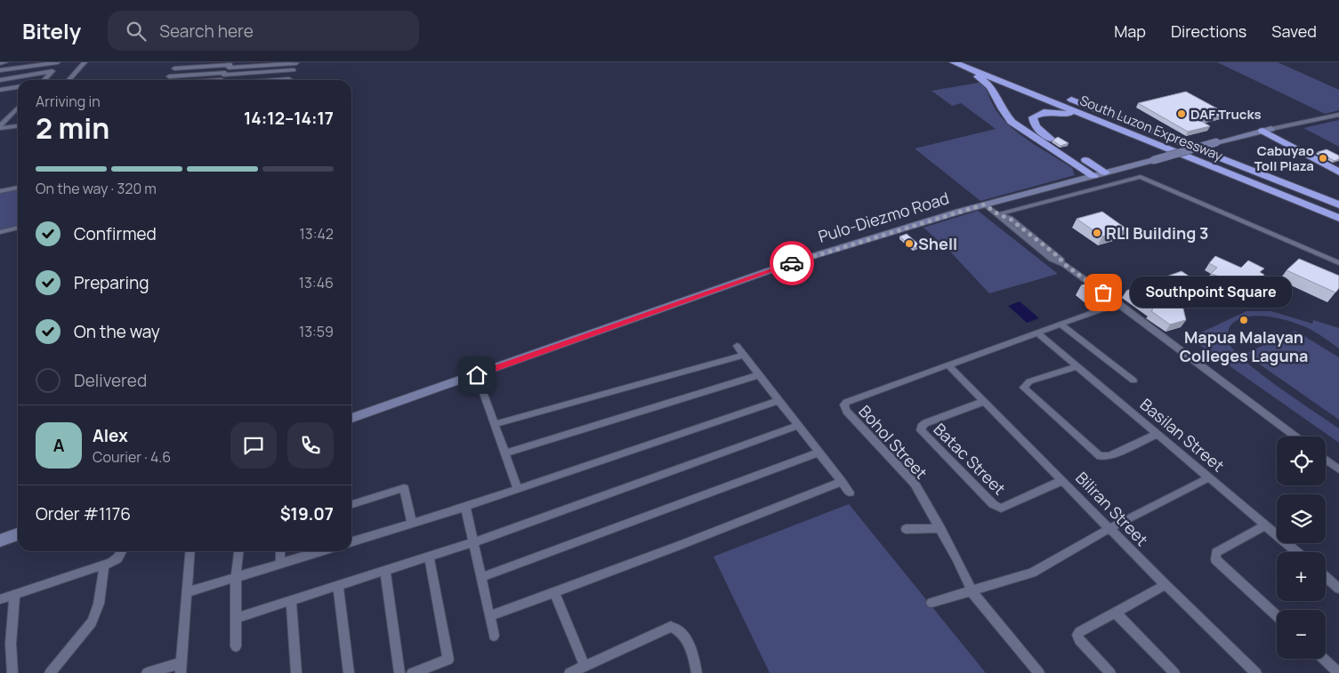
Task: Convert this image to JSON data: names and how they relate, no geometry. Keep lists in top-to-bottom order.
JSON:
{
  "streets": {
    "highway": ["South Luzon Expressway"],
    "main road": ["Pulo-Diezmo Road"],
    "street": [
      "Basilan Street",
      "Bohol Street",
      "Batac Street",
      "Biliran Street"
    ]
  },
  "crossings": [
    ["Basilan Street", "Bohol Street"],
    ["Bohol Street", "Biliran Street"],
    ["Batac Street", "Biliran Street"]
  ],
  "places": [
    "DAF Trucks",
    "Cabuyao Toll Plaza",
    "RLI Building 3",
    "Shell",
    "Southpoint Square",
    "Mapua Malayan Colleges Laguna"
  ],
  "page": {
    "header": "Bitely",
    "search": "Search here",
    "nav": ["Map", "Directions", "Saved"],
    "heading": ["2 min", "Arriving in", "14:12–14:17"],
    "panel": [
      "Alex",
      "Courier · 4.6",
      "Order #1176",
      "$19.07"
    ],
    "bar": "On the way · 320 m",
    "list": [
      ["Confirmed", "13:42"],
      ["Preparing", "13:46"],
      ["On the way", "13:59"],
      "Delivered"
    ],
    "bubble": "Southpoint Square",
    "round": "A",
    "map_buttons": ["+", "−"]
  }
}
